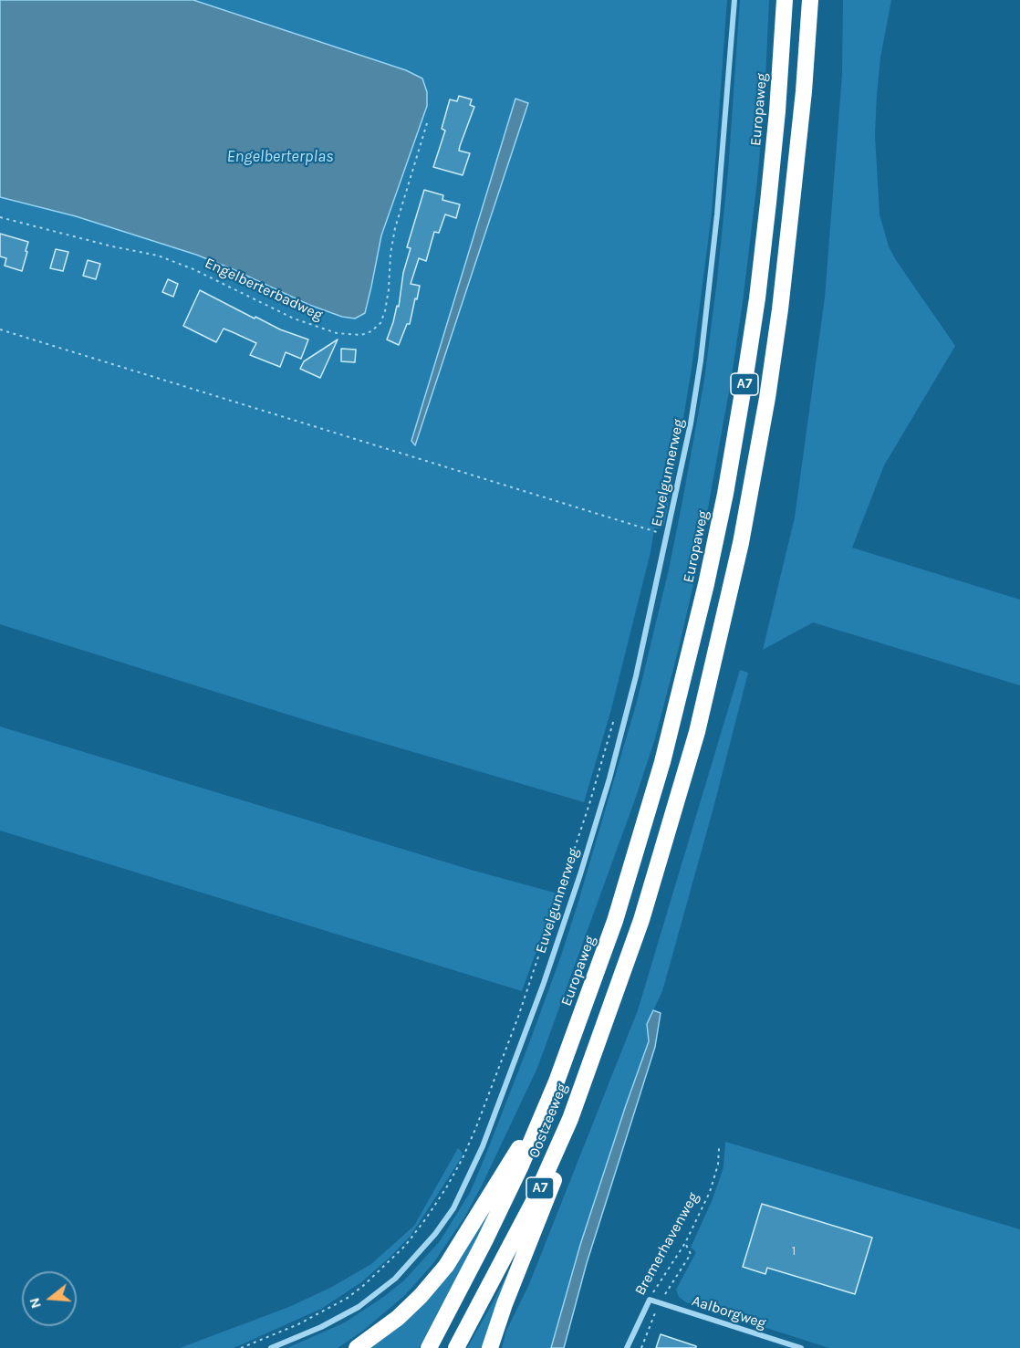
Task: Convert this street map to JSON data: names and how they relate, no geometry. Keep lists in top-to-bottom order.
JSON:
{
  "streets": {
    "highway": ["Europaweg", "A7", "Oostzeeweg"],
    "street": ["Euvelgunnerweg", "Bremerhavenweg", "Aalborgweg"],
    "path": ["Engelberterbadweg"]
  },
  "crossings": [
    ["Europaweg", "A7"],
    ["Europaweg", "Oostzeeweg"],
    ["A7", "Oostzeeweg"],
    ["Bremerhavenweg", "Aalborgweg"]
  ],
  "water": ["Engelberterplas"],
  "house_numbers": ["1"],
  "north": "left"
}
